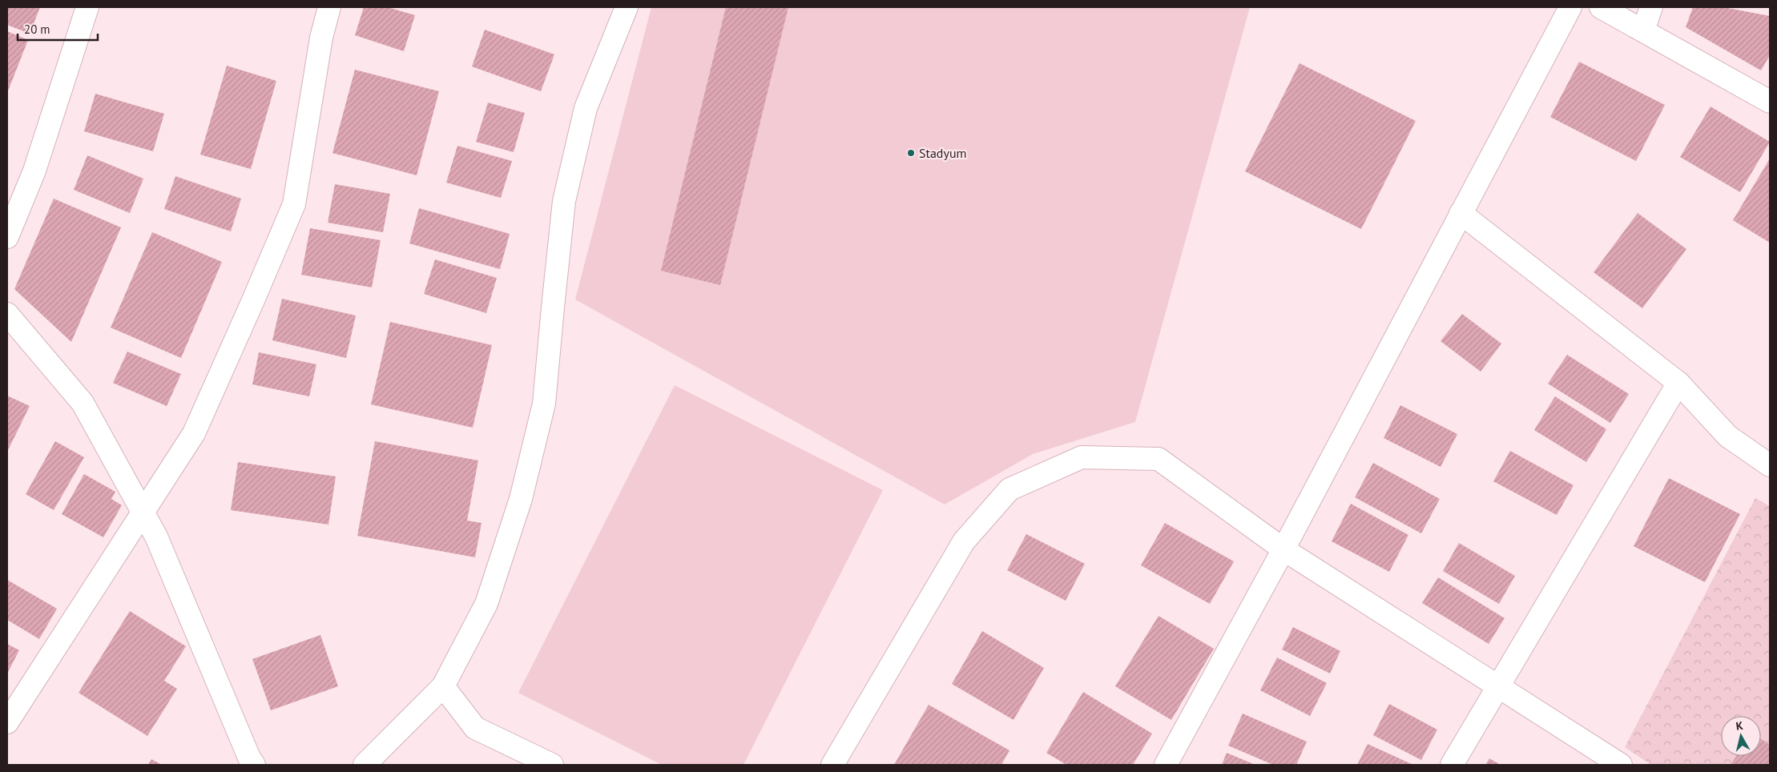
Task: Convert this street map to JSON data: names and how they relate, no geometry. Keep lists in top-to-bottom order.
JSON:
{
  "places": ["Stadyum"],
  "scale_bar": "20 m",
  "north": "top"
}
